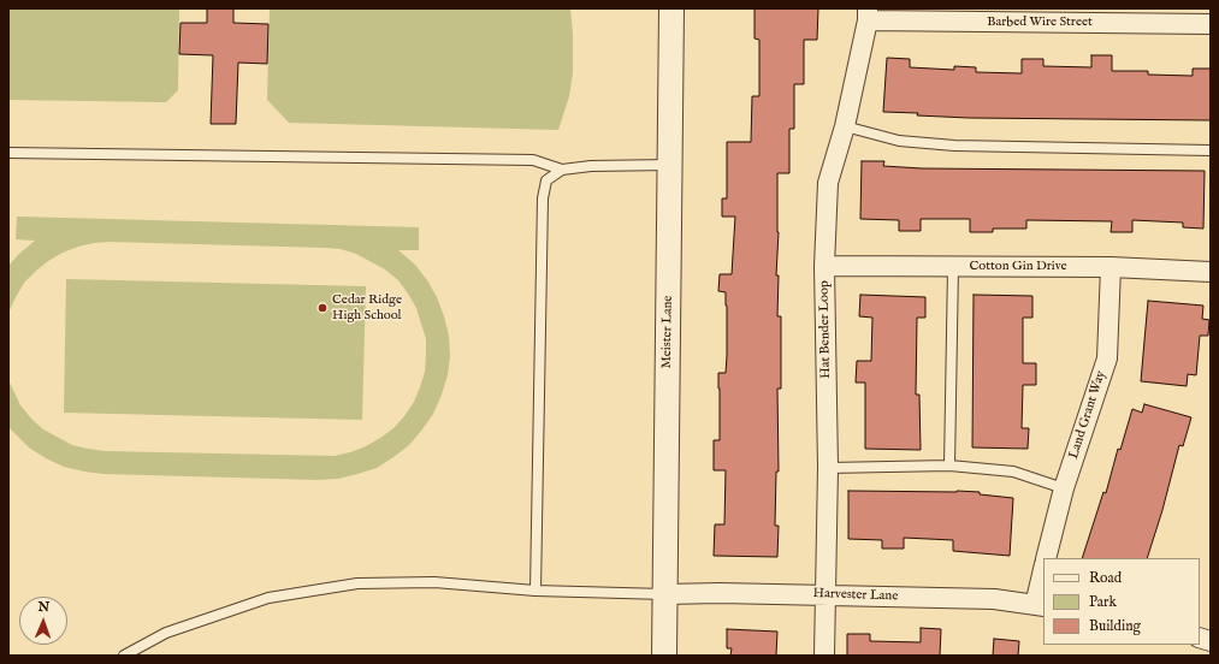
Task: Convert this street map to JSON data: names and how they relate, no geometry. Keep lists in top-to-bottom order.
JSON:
{
  "streets": {
    "street": [
      "Barbed Wire Street",
      "Cotton Gin Drive",
      "Hat Bender Loop",
      "Meister Lane",
      "Land Grant Way",
      "Harvester Lane"
    ]
  },
  "crossings": [
    ["Barbed Wire Street", "Hat Bender Loop"],
    ["Cotton Gin Drive", "Hat Bender Loop"],
    ["Cotton Gin Drive", "Land Grant Way"],
    ["Hat Bender Loop", "Harvester Lane"],
    ["Meister Lane", "Harvester Lane"]
  ],
  "places": ["Cedar Ridge High School"],
  "legend": ["Road", "Park", "Building"],
  "north": "top"
}
